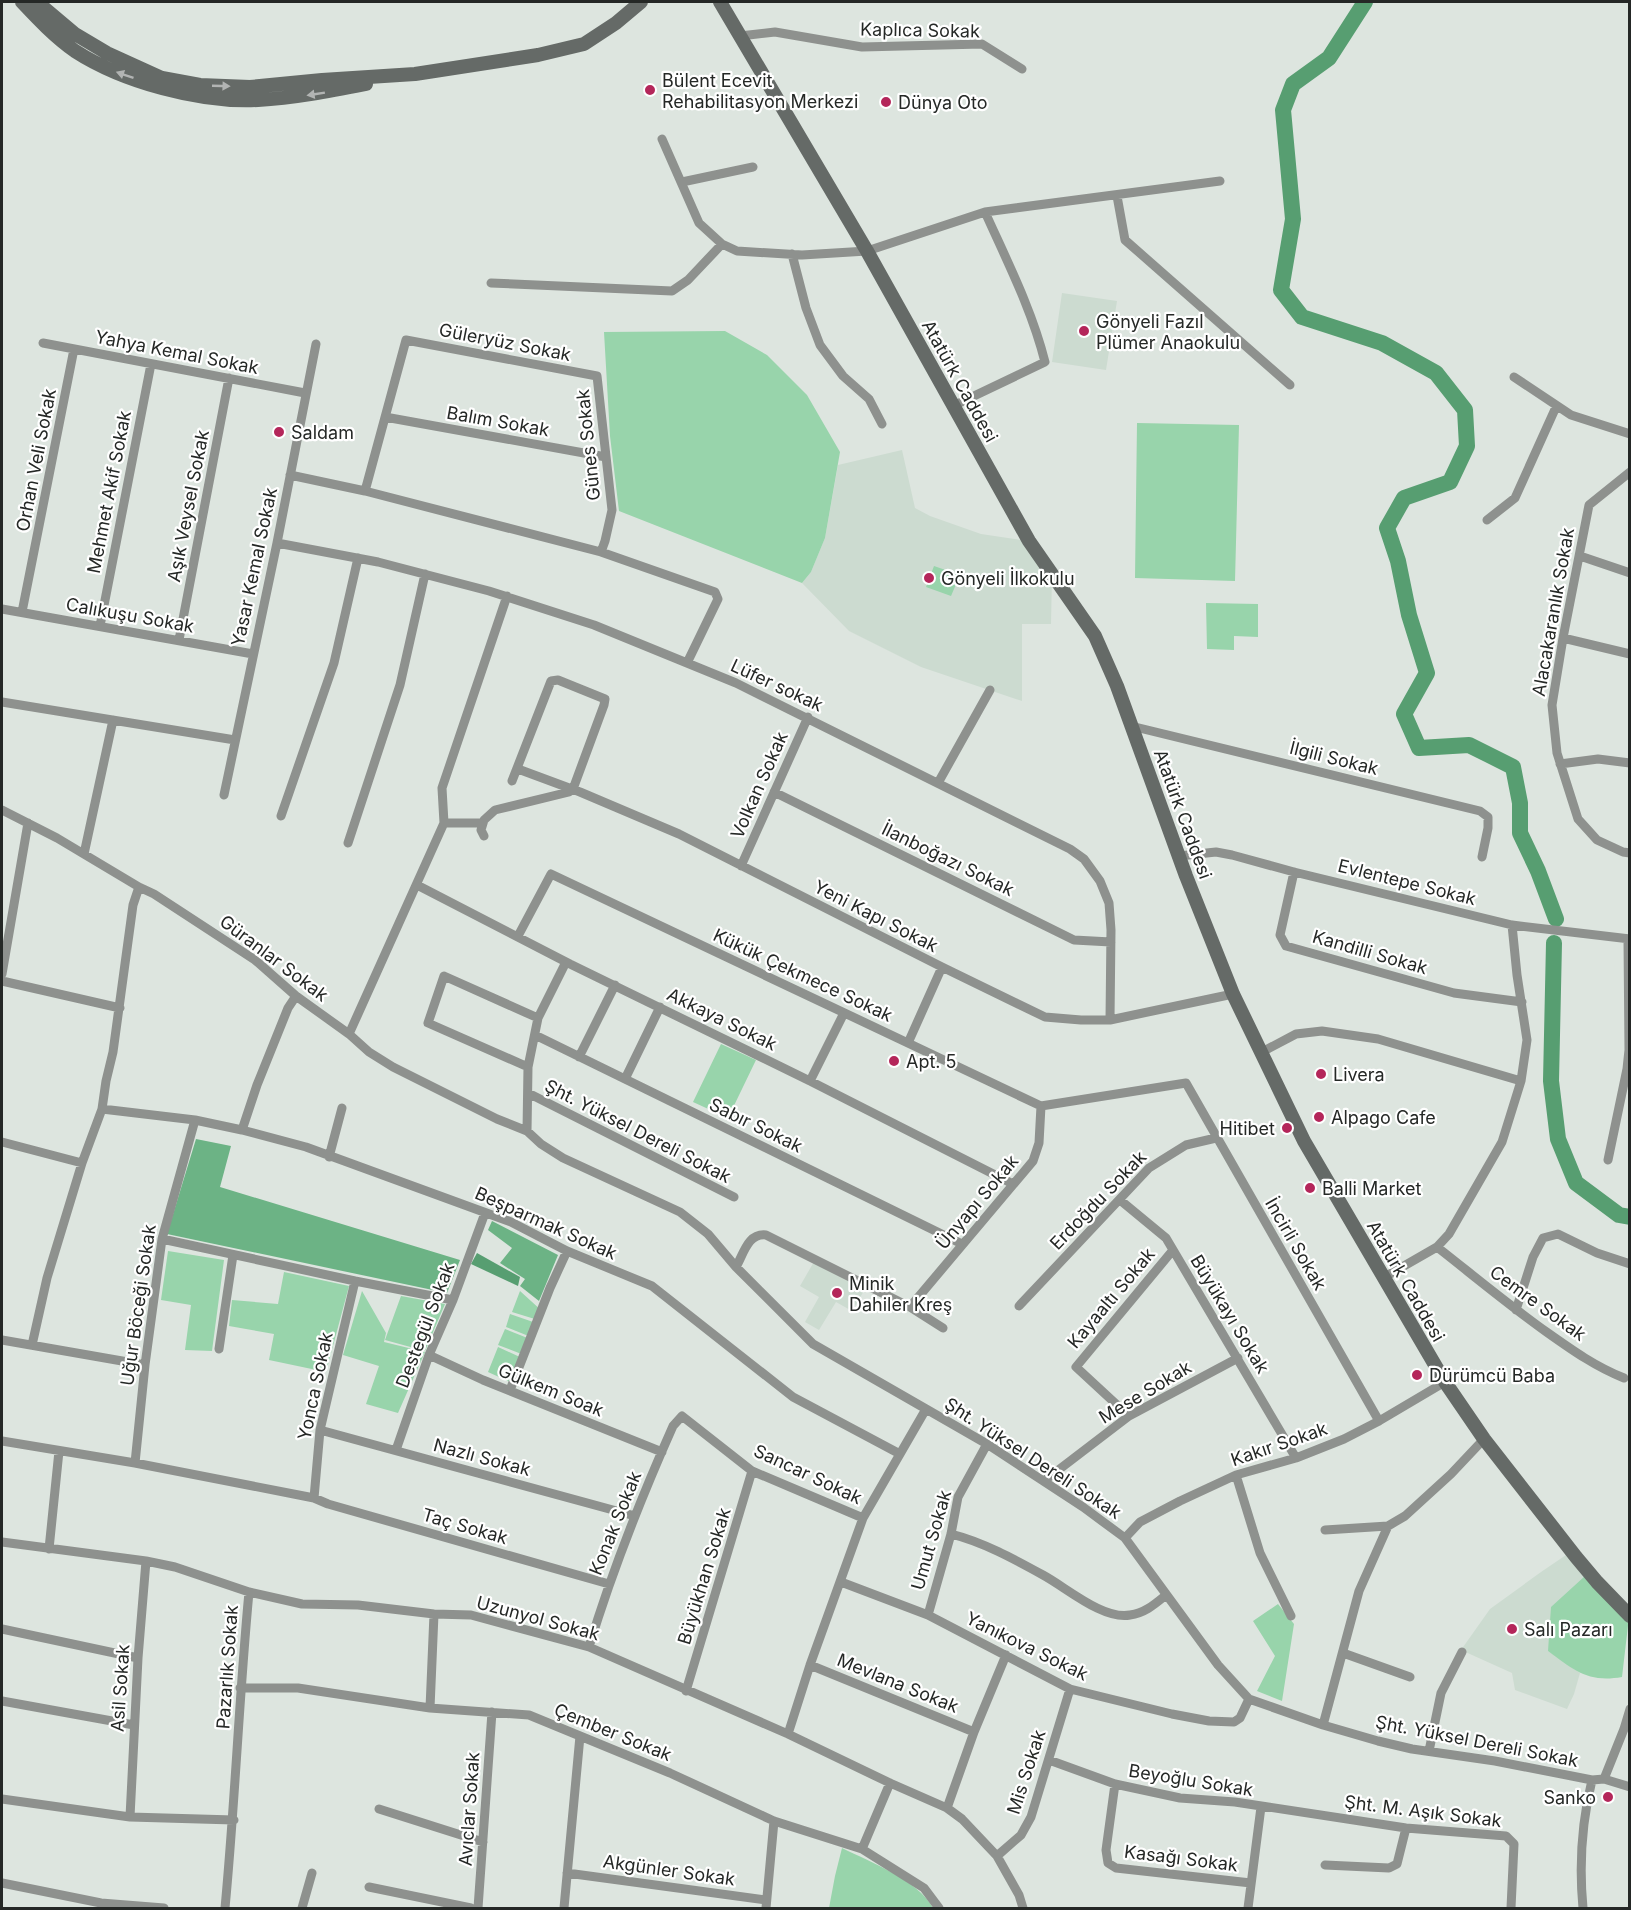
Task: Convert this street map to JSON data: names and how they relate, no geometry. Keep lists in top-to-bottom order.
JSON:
{
  "streets": {
    "main road": ["Atatürk Caddesi"],
    "street": [
      "Kaplıca Sokak",
      "Güleryüz Sokak",
      "Yahya Kemal Sokak",
      "Balım Sokak",
      "Günes Sokak",
      "Orhan Veli Sokak",
      "Mehmet Akif Sokak",
      "Aşık Veysel Sokak",
      "Yasar Kemal Sokak",
      "Alacakaranlık Sokak",
      "Calıkuşu Sokak",
      "Lüfer sokak",
      "İlgili Sokak",
      "Volkan Sokak",
      "İlanboğazı Sokak",
      "Evlentepe Sokak",
      "Yeni Kapı Sokak",
      "Kandilli Sokak",
      "Güranlar Sokak",
      "Kükük Çekmece Sokak",
      "Akkaya Sokak",
      "Sabır Sokak",
      "Şht. Yüksel Dereli Sokak",
      "Erdoğdu Sokak",
      "Ünyapı Sokak",
      "Beşparmak Sokak",
      "İncirli Sokak",
      "Kayaaltı Sokak",
      "Cemre Sokak",
      "Uğur Böceği Sokak",
      "Büyükayı Sokak",
      "Destegül Sokak",
      "Yonca Sokak",
      "Gülkem Soak",
      "Mese Sokak",
      "Kakır Sokak",
      "Nazlı Sokak",
      "Sancar Sokak",
      "Konak Sokak",
      "Taç Sokak",
      "Umut Sokak",
      "Büyükhan Sokak",
      "Uzunyol Sokak",
      "Yanıkova Sokak",
      "Pazarlık Sokak",
      "Mevlana Sokak",
      "Asil Sokak",
      "Çember Sokak",
      "Mis Sokak",
      "Beyoğlu Sokak",
      "Avıclar Sokak",
      "Şht. M. Aşık Sokak",
      "Kasağı Sokak",
      "Akgünler Sokak"
    ]
  },
  "crossings": [
    ["Kaplıca Sokak", "Atatürk Caddesi"],
    ["Güleryüz Sokak", "Balım Sokak"],
    ["Güleryüz Sokak", "Günes Sokak"],
    ["Yahya Kemal Sokak", "Orhan Veli Sokak"],
    ["Yahya Kemal Sokak", "Mehmet Akif Sokak"],
    ["Yahya Kemal Sokak", "Aşık Veysel Sokak"],
    ["Yahya Kemal Sokak", "Yasar Kemal Sokak"],
    ["Atatürk Caddesi", "İlgili Sokak"],
    ["Atatürk Caddesi", "Evlentepe Sokak"],
    ["Atatürk Caddesi", "Yeni Kapı Sokak"],
    ["Atatürk Caddesi", "Kakır Sokak"],
    ["Balım Sokak", "Günes Sokak"],
    ["Orhan Veli Sokak", "Calıkuşu Sokak"],
    ["Mehmet Akif Sokak", "Calıkuşu Sokak"],
    ["Aşık Veysel Sokak", "Calıkuşu Sokak"],
    ["Yasar Kemal Sokak", "Calıkuşu Sokak"],
    ["Yasar Kemal Sokak", "Lüfer sokak"],
    ["Lüfer sokak", "Volkan Sokak"],
    ["Lüfer sokak", "İlanboğazı Sokak"],
    ["Lüfer sokak", "Yeni Kapı Sokak"],
    ["Volkan Sokak", "İlanboğazı Sokak"],
    ["Volkan Sokak", "Yeni Kapı Sokak"],
    ["Evlentepe Sokak", "Kandilli Sokak"],
    ["Güranlar Sokak", "Şht. Yüksel Dereli Sokak"],
    ["Kükük Çekmece Sokak", "Akkaya Sokak"],
    ["Kükük Çekmece Sokak", "Ünyapı Sokak"],
    ["Kükük Çekmece Sokak", "İncirli Sokak"],
    ["Akkaya Sokak", "Ünyapı Sokak"],
    ["Sabır Sokak", "Ünyapı Sokak"],
    ["Şht. Yüksel Dereli Sokak", "Mese Sokak"],
    ["Şht. Yüksel Dereli Sokak", "Kakır Sokak"],
    ["Şht. Yüksel Dereli Sokak", "Umut Sokak"],
    ["Şht. Yüksel Dereli Sokak", "Yanıkova Sokak"],
    ["Erdoğdu Sokak", "İncirli Sokak"],
    ["Erdoğdu Sokak", "Büyükayı Sokak"],
    ["Ünyapı Sokak", "İncirli Sokak"],
    ["Beşparmak Sokak", "Uğur Böceği Sokak"],
    ["Beşparmak Sokak", "Destegül Sokak"],
    ["İncirli Sokak", "Kakır Sokak"],
    ["Kayaaltı Sokak", "Büyükayı Sokak"],
    ["Kayaaltı Sokak", "Mese Sokak"],
    ["Uğur Böceği Sokak", "Taç Sokak"],
    ["Büyükayı Sokak", "Mese Sokak"],
    ["Büyükayı Sokak", "Kakır Sokak"],
    ["Destegül Sokak", "Gülkem Soak"],
    ["Destegül Sokak", "Nazlı Sokak"],
    ["Yonca Sokak", "Nazlı Sokak"],
    ["Yonca Sokak", "Taç Sokak"],
    ["Gülkem Soak", "Konak Sokak"],
    ["Nazlı Sokak", "Konak Sokak"],
    ["Sancar Sokak", "Konak Sokak"],
    ["Sancar Sokak", "Büyükhan Sokak"],
    ["Konak Sokak", "Taç Sokak"],
    ["Konak Sokak", "Uzunyol Sokak"],
    ["Umut Sokak", "Yanıkova Sokak"],
    ["Büyükhan Sokak", "Uzunyol Sokak"],
    ["Uzunyol Sokak", "Pazarlık Sokak"],
    ["Uzunyol Sokak", "Asil Sokak"],
    ["Uzunyol Sokak", "Mis Sokak"],
    ["Yanıkova Sokak", "Mis Sokak"],
    ["Pazarlık Sokak", "Çember Sokak"],
    ["Çember Sokak", "Avıclar Sokak"],
    ["Mis Sokak", "Beyoğlu Sokak"],
    ["Beyoğlu Sokak", "Şht. M. Aşık Sokak"],
    ["Beyoğlu Sokak", "Kasağı Sokak"]
  ],
  "places": [
    "Bülent Ecevit Rehabilitasyon Merkezi",
    "Dünya Oto",
    "Gönyeli Fazıl Plümer Anaokulu",
    "Saldam",
    "Gönyeli İlkokulu",
    "Apt. 5",
    "Livera",
    "Alpago Cafe",
    "Hitibet",
    "Balli Market",
    "Minik Dahiler Kreş",
    "Dürümcü Baba",
    "Salı Pazarı",
    "Sanko"
  ]
}
